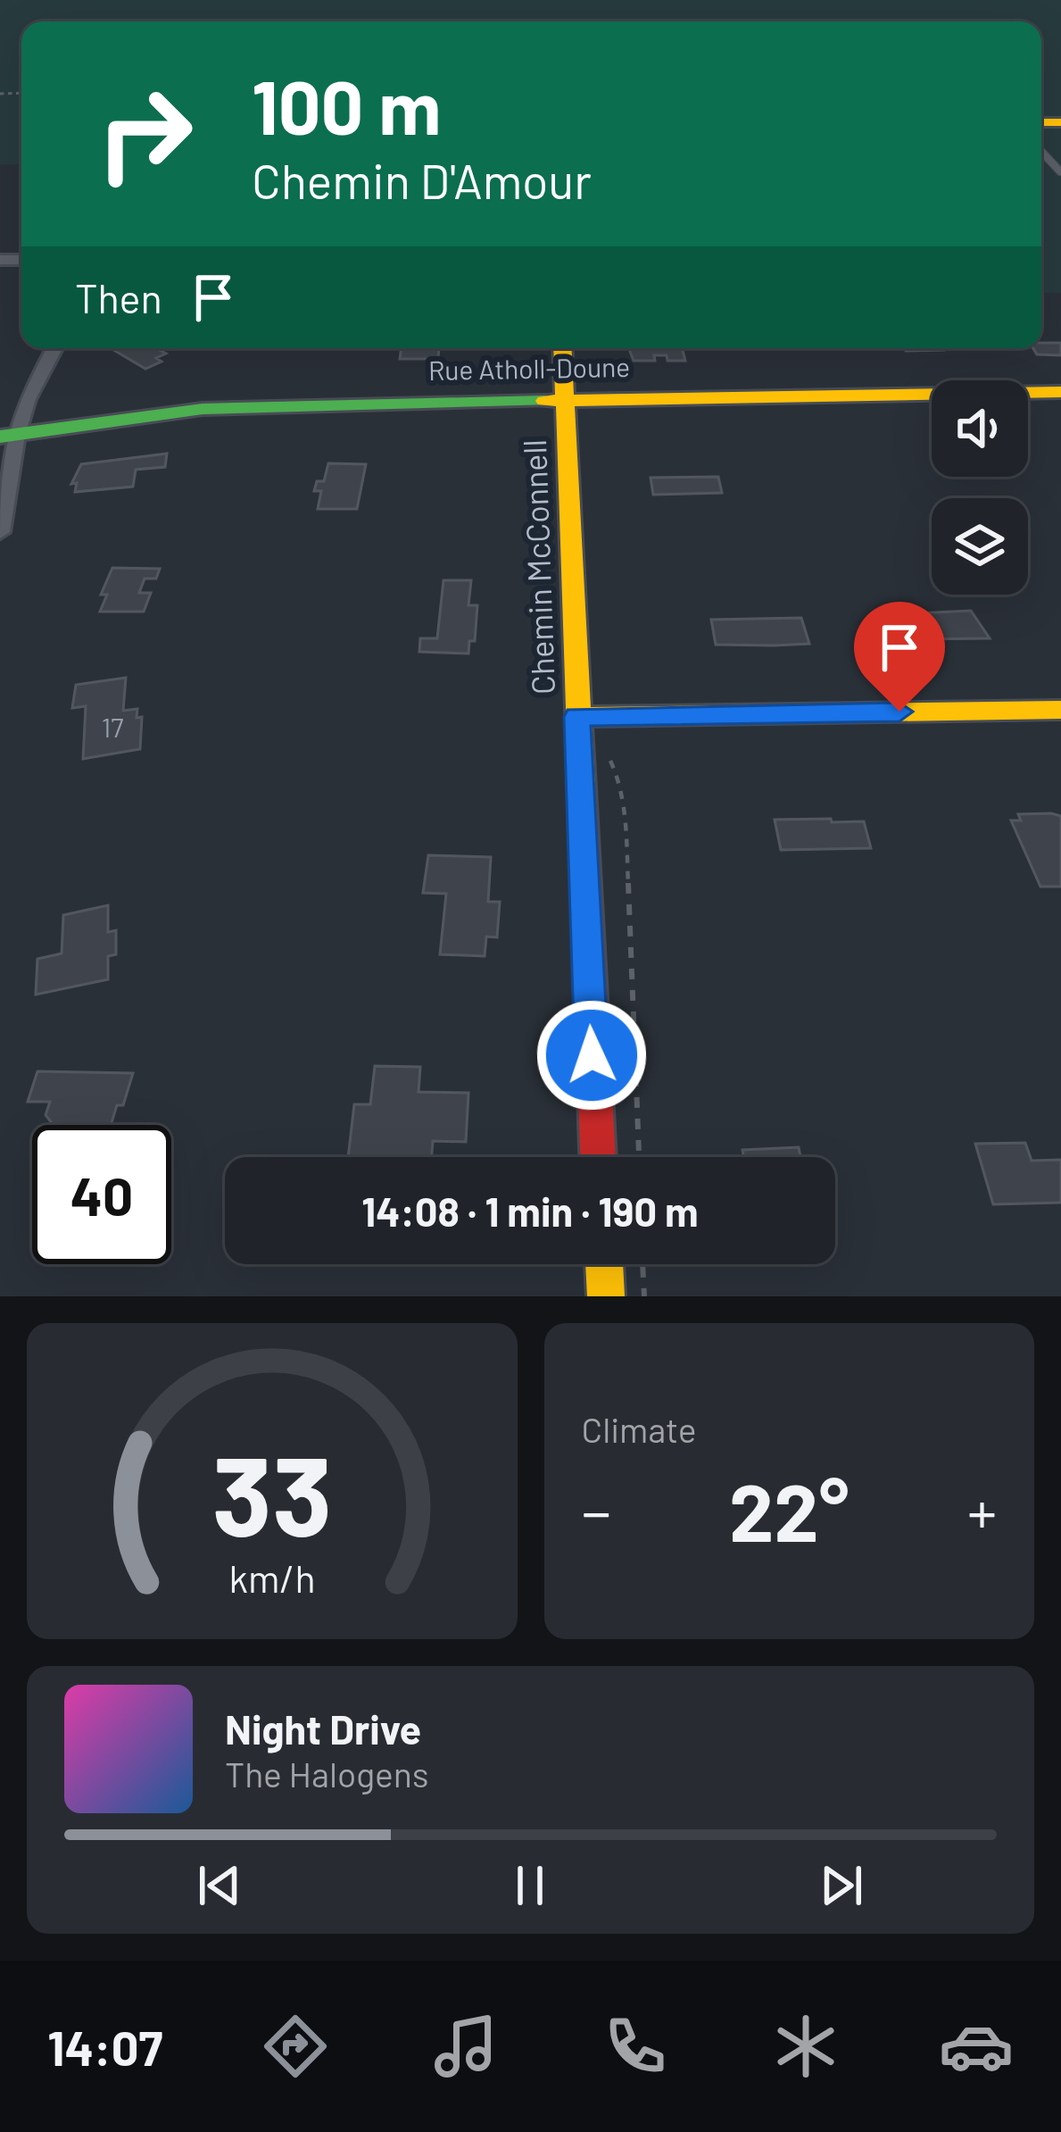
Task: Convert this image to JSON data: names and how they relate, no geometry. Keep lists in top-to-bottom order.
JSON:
{
  "streets": {
    "street": ["Rue Atholl-Doune", "Chemin McConnell"]
  },
  "crossings": [
    ["Rue Atholl-Doune", "Chemin McConnell"]
  ],
  "house_numbers": ["17"],
  "page": {
    "turn": ["100 m", "Chemin D'Amour"],
    "then": "Then",
    "limit": "40",
    "trip": "14:08 · 1 min · 190 m",
    "tile": "Climate",
    "heat": ["−", "22°", "+"],
    "song": ["Night Drive", "The Halogens"],
    "tabs": "14:07",
    "gauge": ["33", "km/h"]
  }
}
